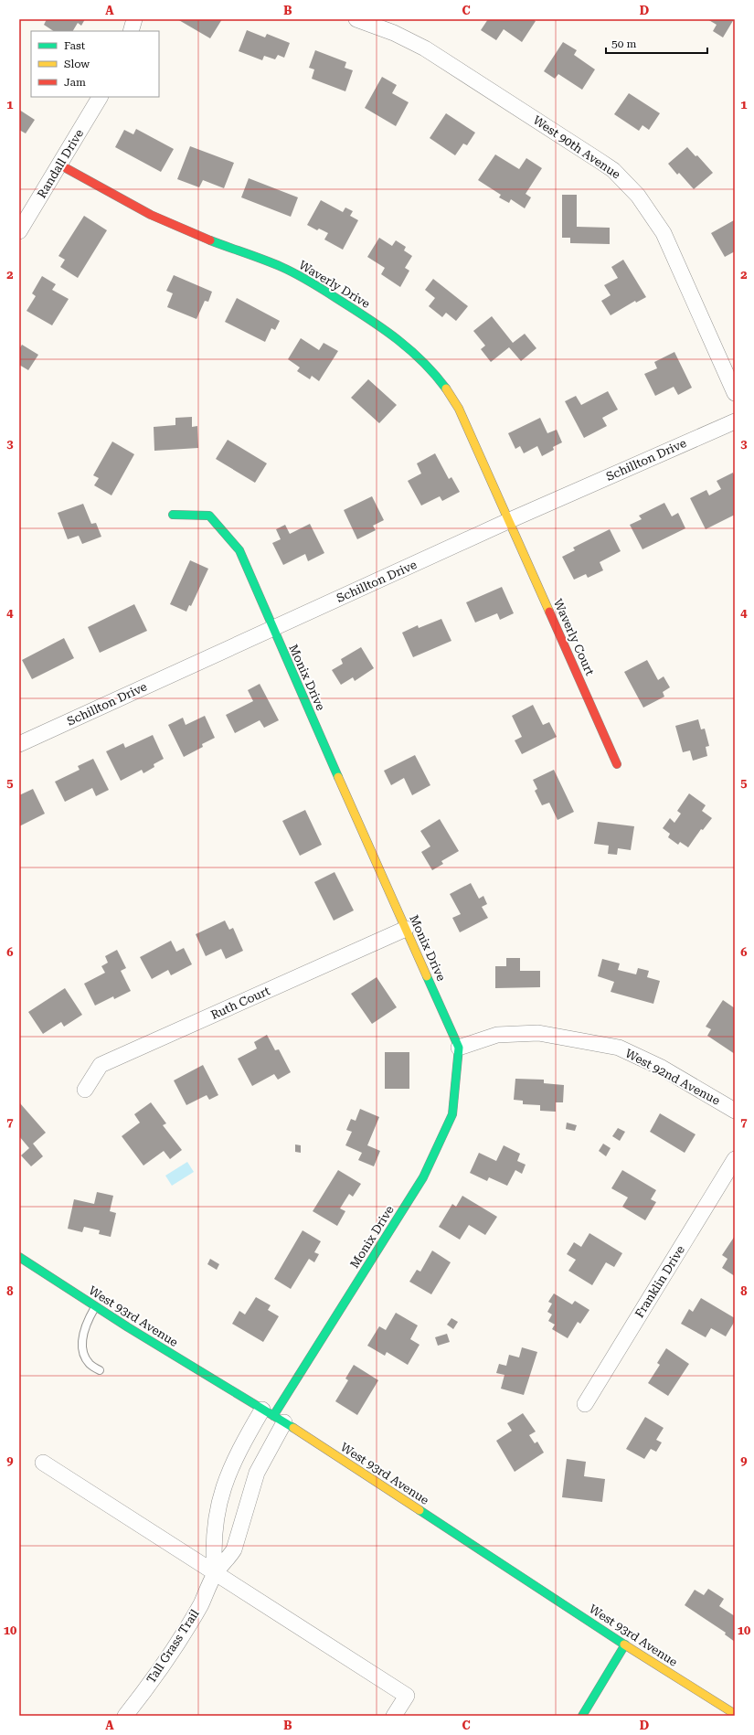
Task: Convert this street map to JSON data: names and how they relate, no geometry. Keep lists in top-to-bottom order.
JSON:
{
  "streets": {
    "street": [
      "West 90th Avenue",
      "Randall Drive",
      "Waverly Drive",
      "Schillton Drive",
      "Waverly Court",
      "Monix Drive",
      "Ruth Court",
      "West 92nd Avenue",
      "Franklin Drive",
      "West 93rd Avenue",
      "Tall Grass Trail"
    ]
  },
  "crossings": [
    ["Randall Drive", "Waverly Drive"],
    ["Waverly Drive", "Schillton Drive"],
    ["Waverly Drive", "Waverly Court"],
    ["Schillton Drive", "Waverly Court"],
    ["Schillton Drive", "Monix Drive"],
    ["Monix Drive", "Ruth Court"],
    ["Monix Drive", "West 92nd Avenue"],
    ["Monix Drive", "West 93rd Avenue"],
    ["Monix Drive", "Tall Grass Trail"],
    ["West 93rd Avenue", "Tall Grass Trail"]
  ],
  "legend": ["Fast", "Slow", "Jam"],
  "scale_bar": "50 m",
  "grid": {
    "columns": [
      "A",
      "B",
      "C",
      "D"
    ],
    "rows": [
      "1",
      "2",
      "3",
      "4",
      "5",
      "6",
      "7",
      "8",
      "9",
      "10"
    ]
  }
}
